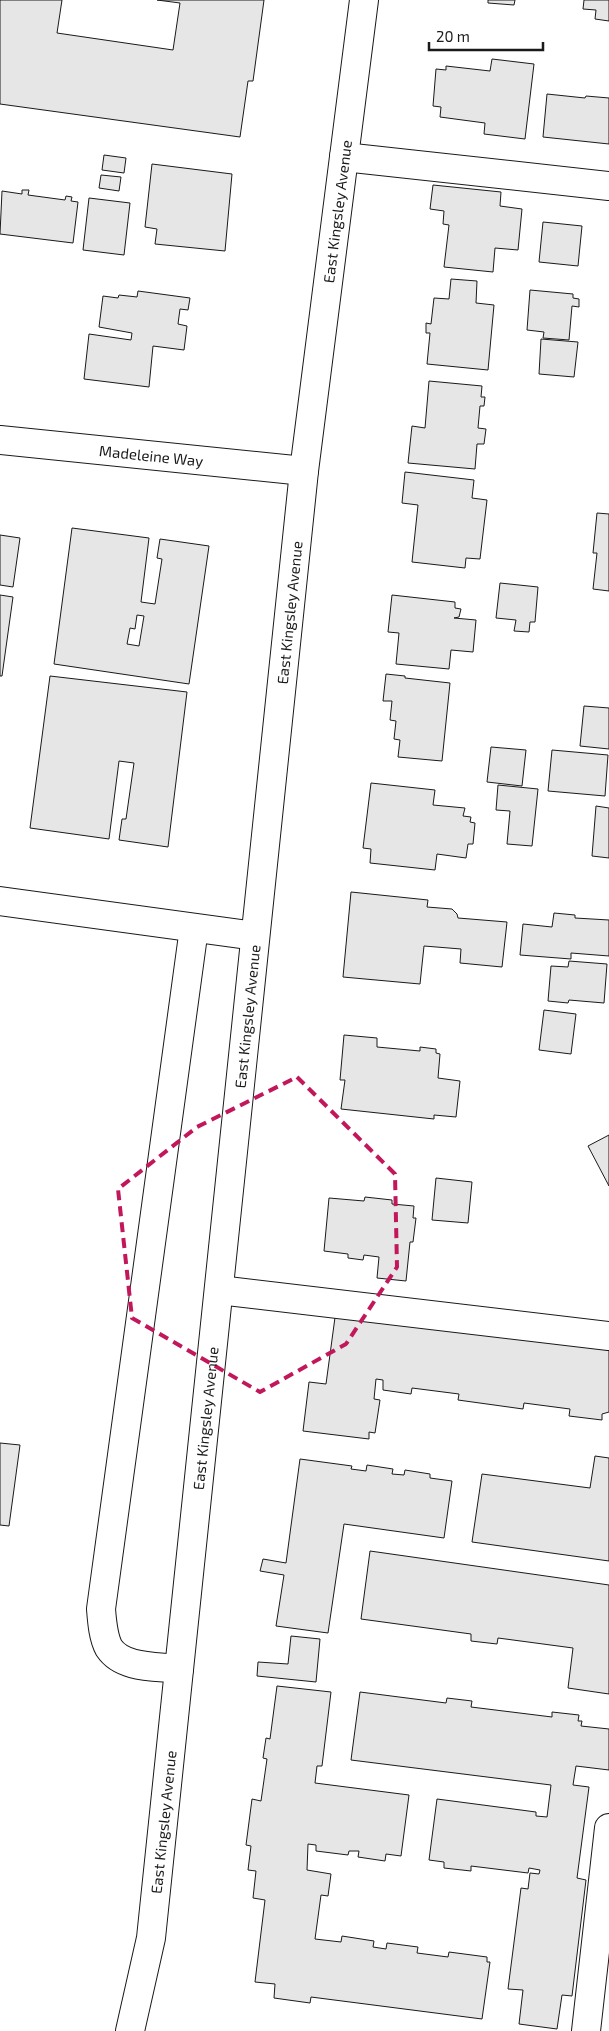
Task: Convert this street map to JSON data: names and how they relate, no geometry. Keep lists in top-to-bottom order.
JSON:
{
  "streets": {
    "street": ["East Kingsley Avenue", "Madeleine Way"]
  },
  "crossings": [
    ["East Kingsley Avenue", "Madeleine Way"]
  ],
  "scale_bar": "20 m"
}
